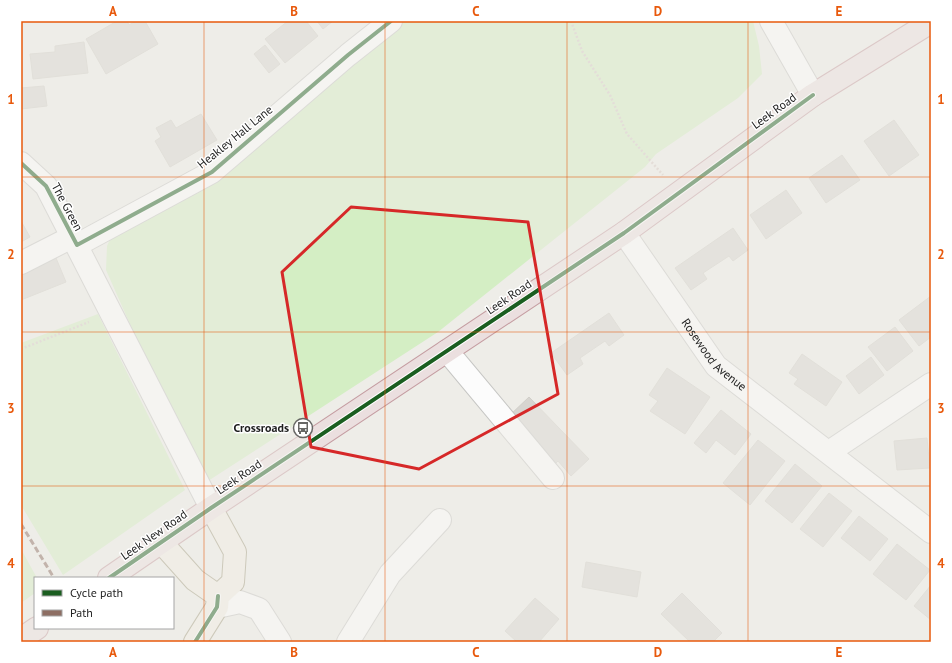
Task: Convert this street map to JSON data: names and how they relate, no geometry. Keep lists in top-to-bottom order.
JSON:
{
  "streets": {
    "highway": ["Leek Road", "Leek New Road"],
    "street": ["Heakley Hall Lane", "The Green", "Rosewood Avenue"]
  },
  "crossings": [
    ["Leek Road", "The Green"],
    ["Leek Road", "Rosewood Avenue"],
    ["Leek Road", "Leek New Road"],
    ["Heakley Hall Lane", "The Green"],
    ["The Green", "Leek New Road"]
  ],
  "places": {
    "bus stop": ["Crossroads"]
  },
  "legend": ["Cycle path", "Path"],
  "grid": {
    "columns": [
      "A",
      "B",
      "C",
      "D",
      "E"
    ],
    "rows": [
      "1",
      "2",
      "3",
      "4"
    ]
  }
}
